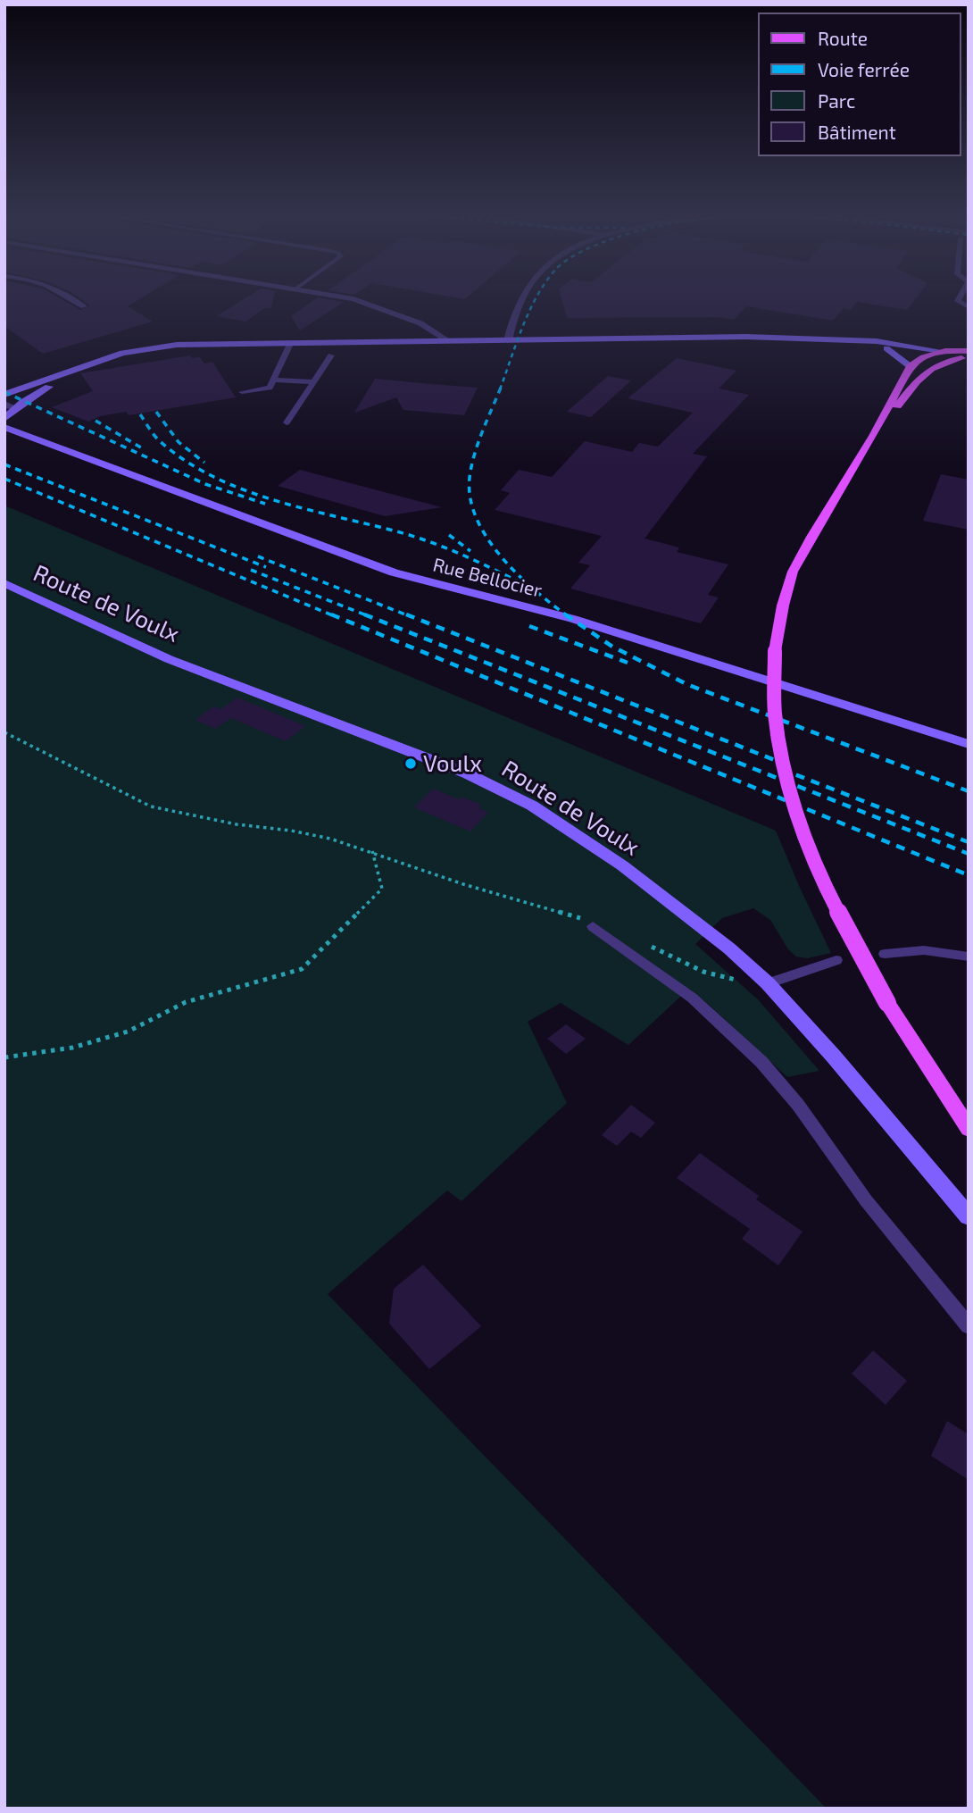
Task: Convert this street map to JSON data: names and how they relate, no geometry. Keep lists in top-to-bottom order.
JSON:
{
  "streets": {
    "main road": ["Rue Bellocier", "Route de Voulx"]
  },
  "places": ["Voulx"],
  "legend": [
    "Route",
    "Voie ferrée",
    "Parc",
    "Bâtiment"
  ]
}
